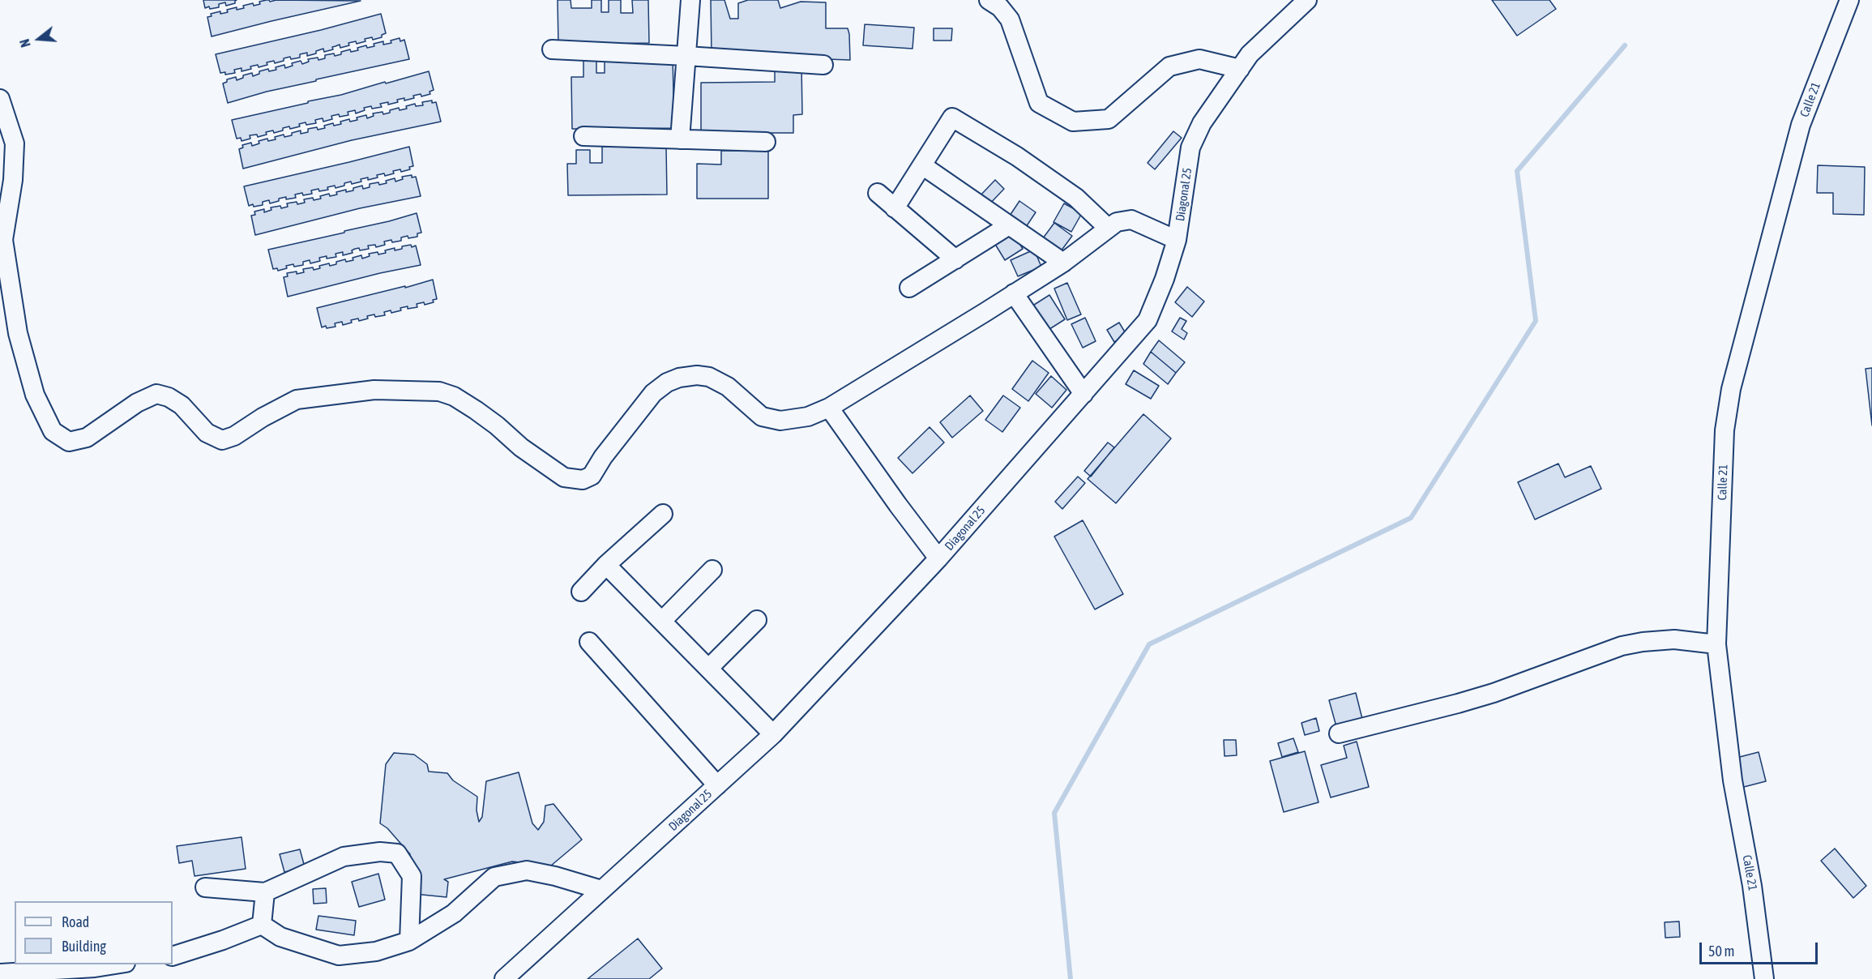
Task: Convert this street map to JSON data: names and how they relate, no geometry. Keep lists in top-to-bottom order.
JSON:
{
  "streets": {
    "street": ["Calle 21", "Diagonal 25"]
  },
  "legend": ["Road", "Building"],
  "scale_bar": "50 m",
  "north": "left"
}
